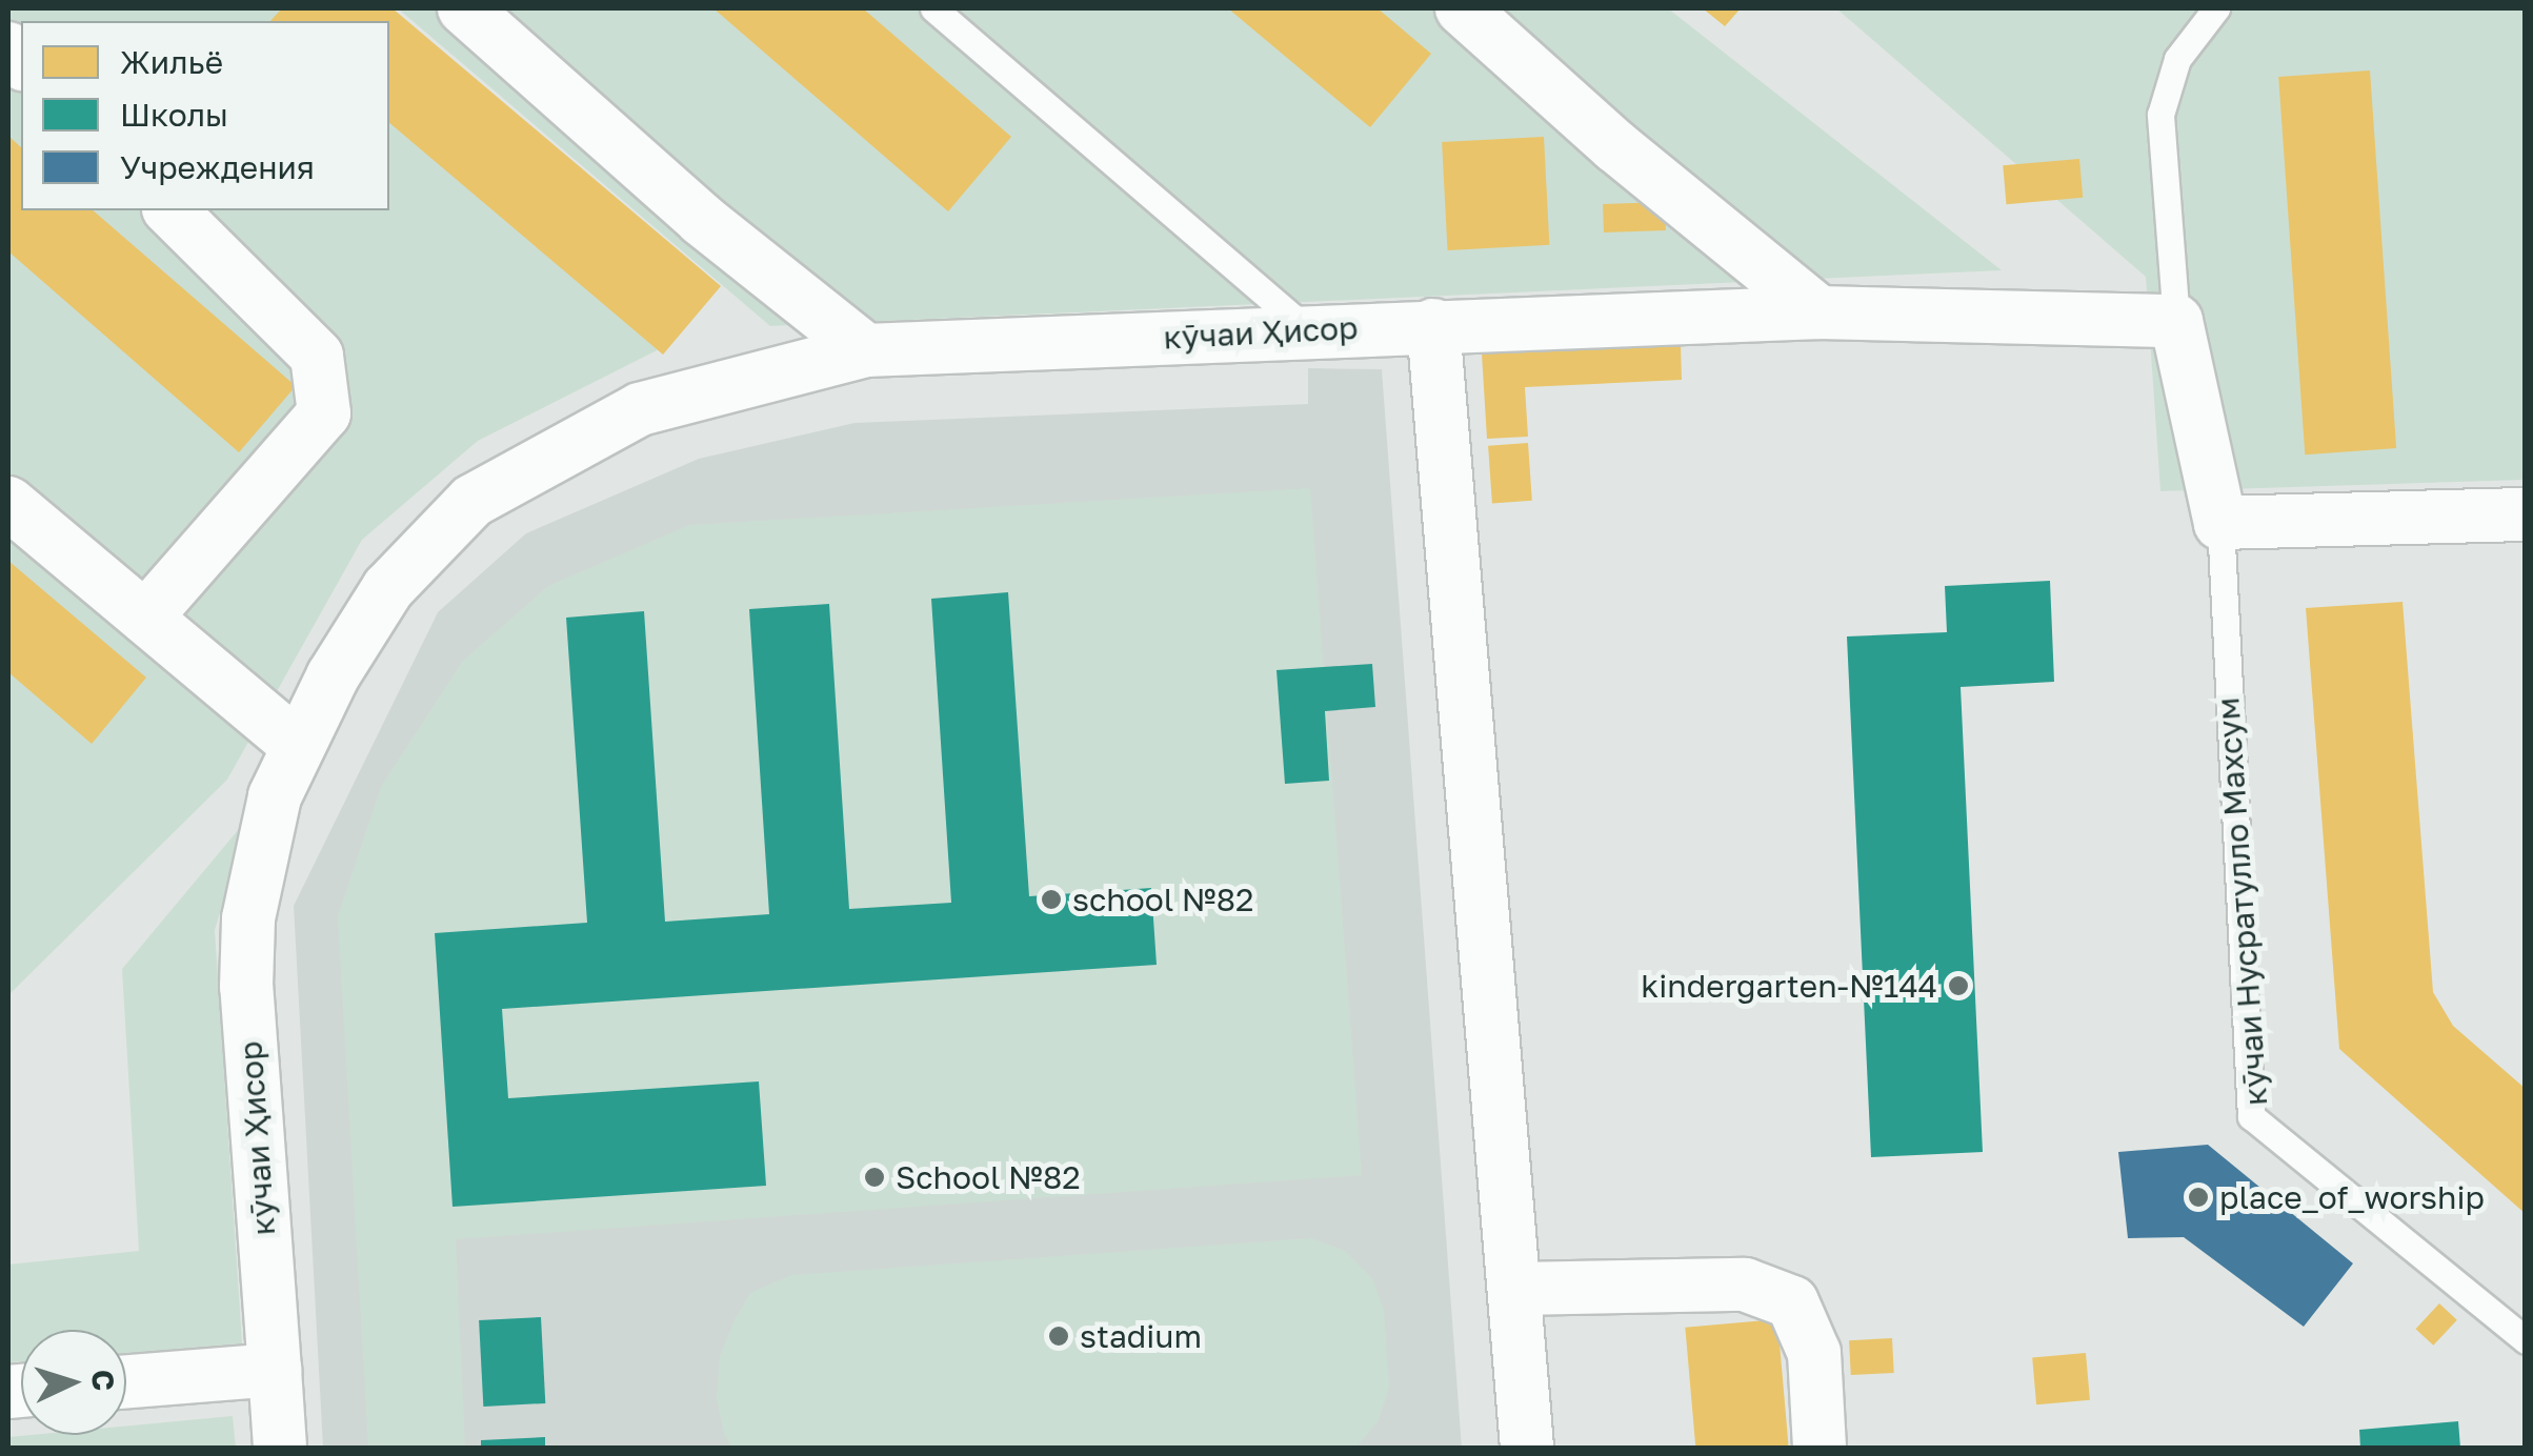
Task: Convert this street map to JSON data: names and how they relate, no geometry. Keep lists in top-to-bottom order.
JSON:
{
  "streets": {
    "street": ["кӯчаи Ҳисор"],
    "lane": ["кӯчаи Hусратулло Махсум"]
  },
  "places": [
    "school №82",
    "kindergarten-№144",
    "School №82",
    "place_of_worship",
    "stadium"
  ],
  "legend": ["Жильё", "Школы", "Учреждения"],
  "north": "right"
}
